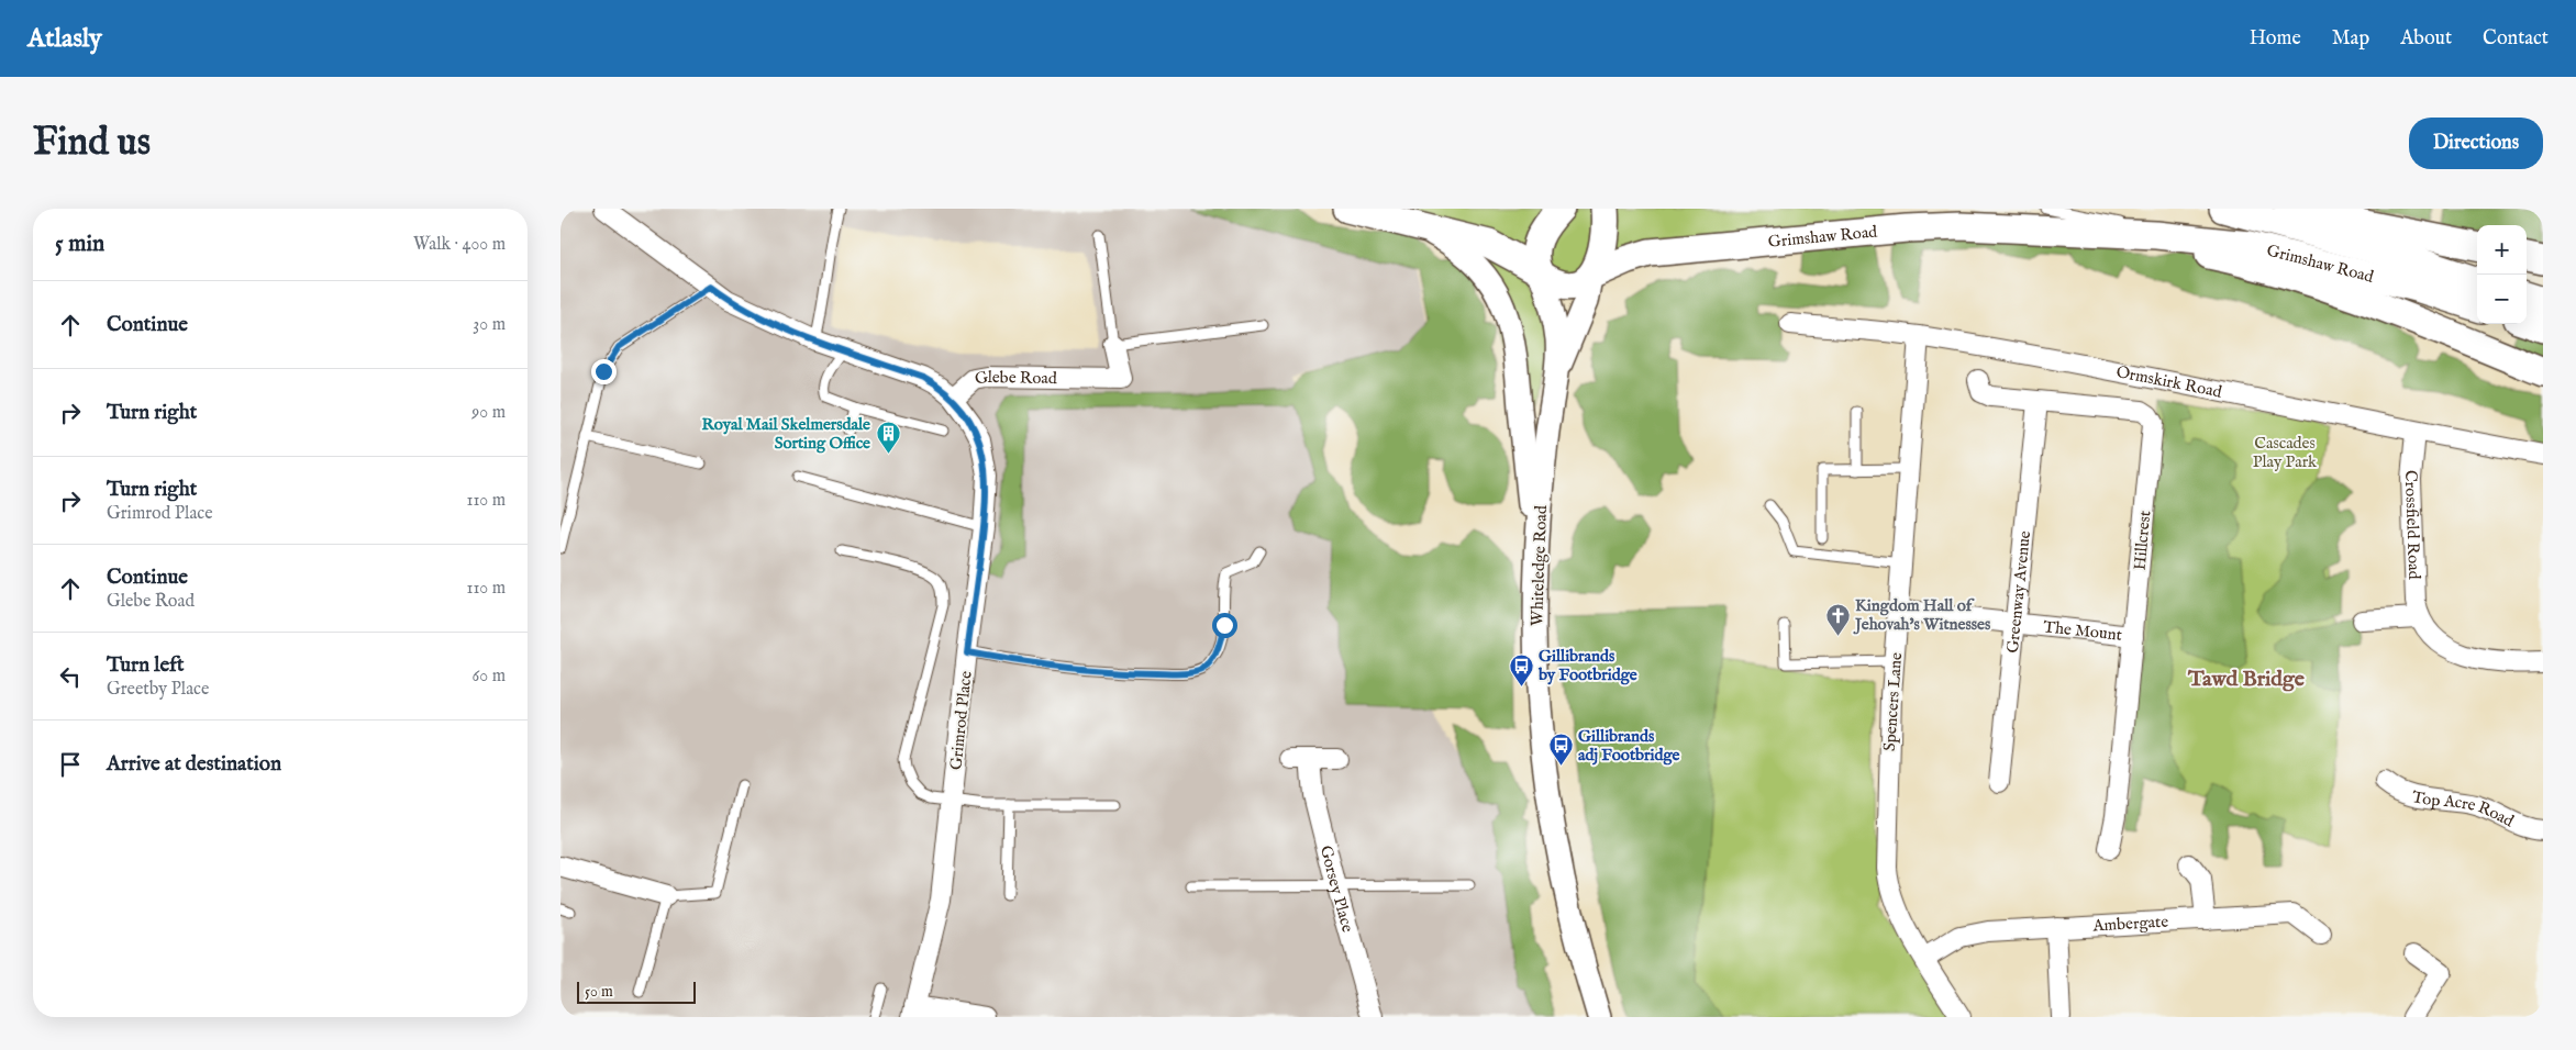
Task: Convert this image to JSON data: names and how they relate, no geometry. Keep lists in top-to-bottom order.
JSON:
{
  "streets": {
    "main road": ["Grimshaw Road"],
    "street": [
      "Glebe Road",
      "Ormskirk Road",
      "Crossfield Road",
      "Hillcrest",
      "Whiteledge Road",
      "Greenway Avenue",
      "The Mount",
      "Spencers Lane",
      "Grimrod Place",
      "Top Acre Road",
      "Gorsey Place",
      "Ambergate"
    ]
  },
  "crossings": [
    ["Grimshaw Road", "Whiteledge Road"],
    ["Glebe Road", "Grimrod Place"],
    ["Ormskirk Road", "Crossfield Road"],
    ["Ormskirk Road", "Spencers Lane"],
    ["Hillcrest", "Greenway Avenue"],
    ["Hillcrest", "The Mount"],
    ["Greenway Avenue", "The Mount"],
    ["The Mount", "Spencers Lane"],
    ["Spencers Lane", "Ambergate"]
  ],
  "districts": ["Tawd Bridge"],
  "parks": ["Cascades Play Park"],
  "places": {
    "building": ["Royal Mail Skelmersdale Sorting Office"],
    "church": ["Kingdom Hall of Jehovah's Witnesses"],
    "bus stop": ["Gillibrands by Footbridge", "Gillibrands adj Footbridge"]
  },
  "scale_bar": "50 m",
  "page": {
    "header": "Atlasly",
    "nav": [
      "Home",
      "Map",
      "About",
      "Contact"
    ],
    "buttons": "Directions",
    "title": "Find us",
    "heading": ["5 min", "Walk · 400 m"],
    "map_buttons": ["+", "−"],
    "list": [
      ["Continue", "30 m"],
      ["Turn right", "90 m"],
      ["Turn right", "Grimrod Place", "110 m"],
      ["Continue", "Glebe Road", "110 m"],
      ["Turn left", "Greetby Place", "60 m"],
      "Arrive at destination"
    ],
    "scale": "50 m"
  }
}
